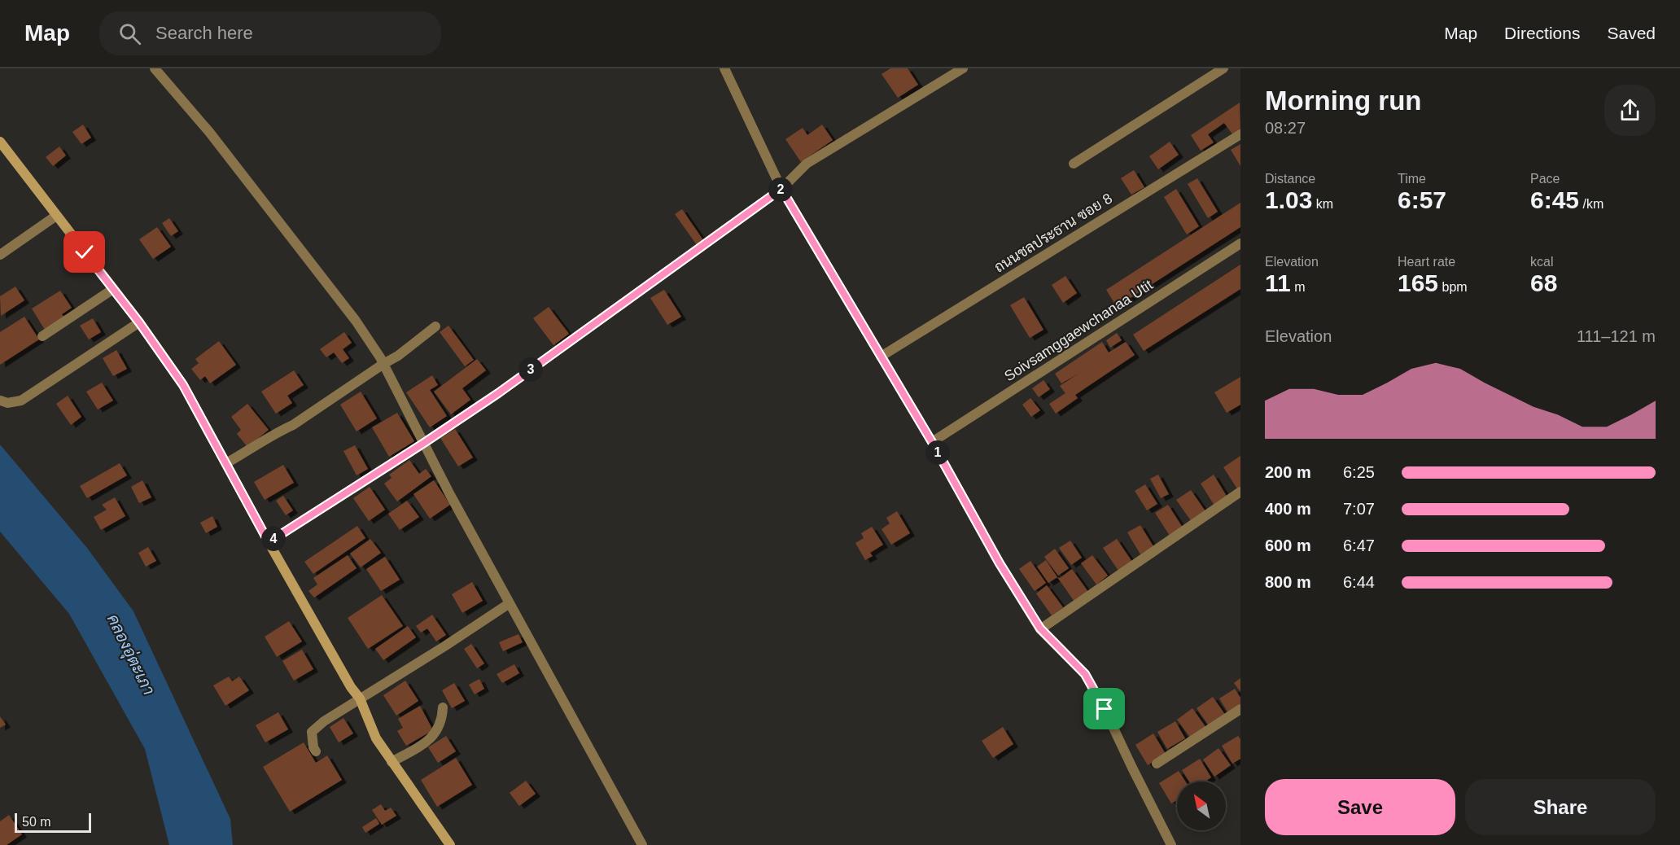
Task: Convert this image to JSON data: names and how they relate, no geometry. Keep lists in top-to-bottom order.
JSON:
{
  "streets": {
    "street": ["ถนนชลประธาน ซอย 8", "Soivsamggaewchanaa Utit"]
  },
  "water": ["คลองอุ่ตะเภา"],
  "scale_bar": "50 m",
  "north": "top left",
  "page": {
    "header": "Map",
    "search": "Search here",
    "nav": ["Map", "Directions", "Saved"],
    "heading": ["Morning run", "08:27"],
    "stats": [
      ["Distance", "1.03 km"],
      ["Time", "6:57"],
      ["Pace", "6:45 /km"],
      ["Elevation", "11 m"],
      ["Heart rate", "165 bpm"],
      ["kcal", "68"]
    ],
    "pins": [
      "2",
      "3",
      "1",
      "4"
    ],
    "chart": ["Elevation", "111–121 m"],
    "list": [
      {
        "name": "200 m",
        "note": "6:25"
      },
      {
        "name": "400 m",
        "note": "7:07"
      },
      {
        "name": "600 m",
        "note": "6:47"
      },
      {
        "name": "800 m",
        "note": "6:44"
      }
    ],
    "buttons": ["Save", "Share"],
    "scale": "50 m"
  }
}
